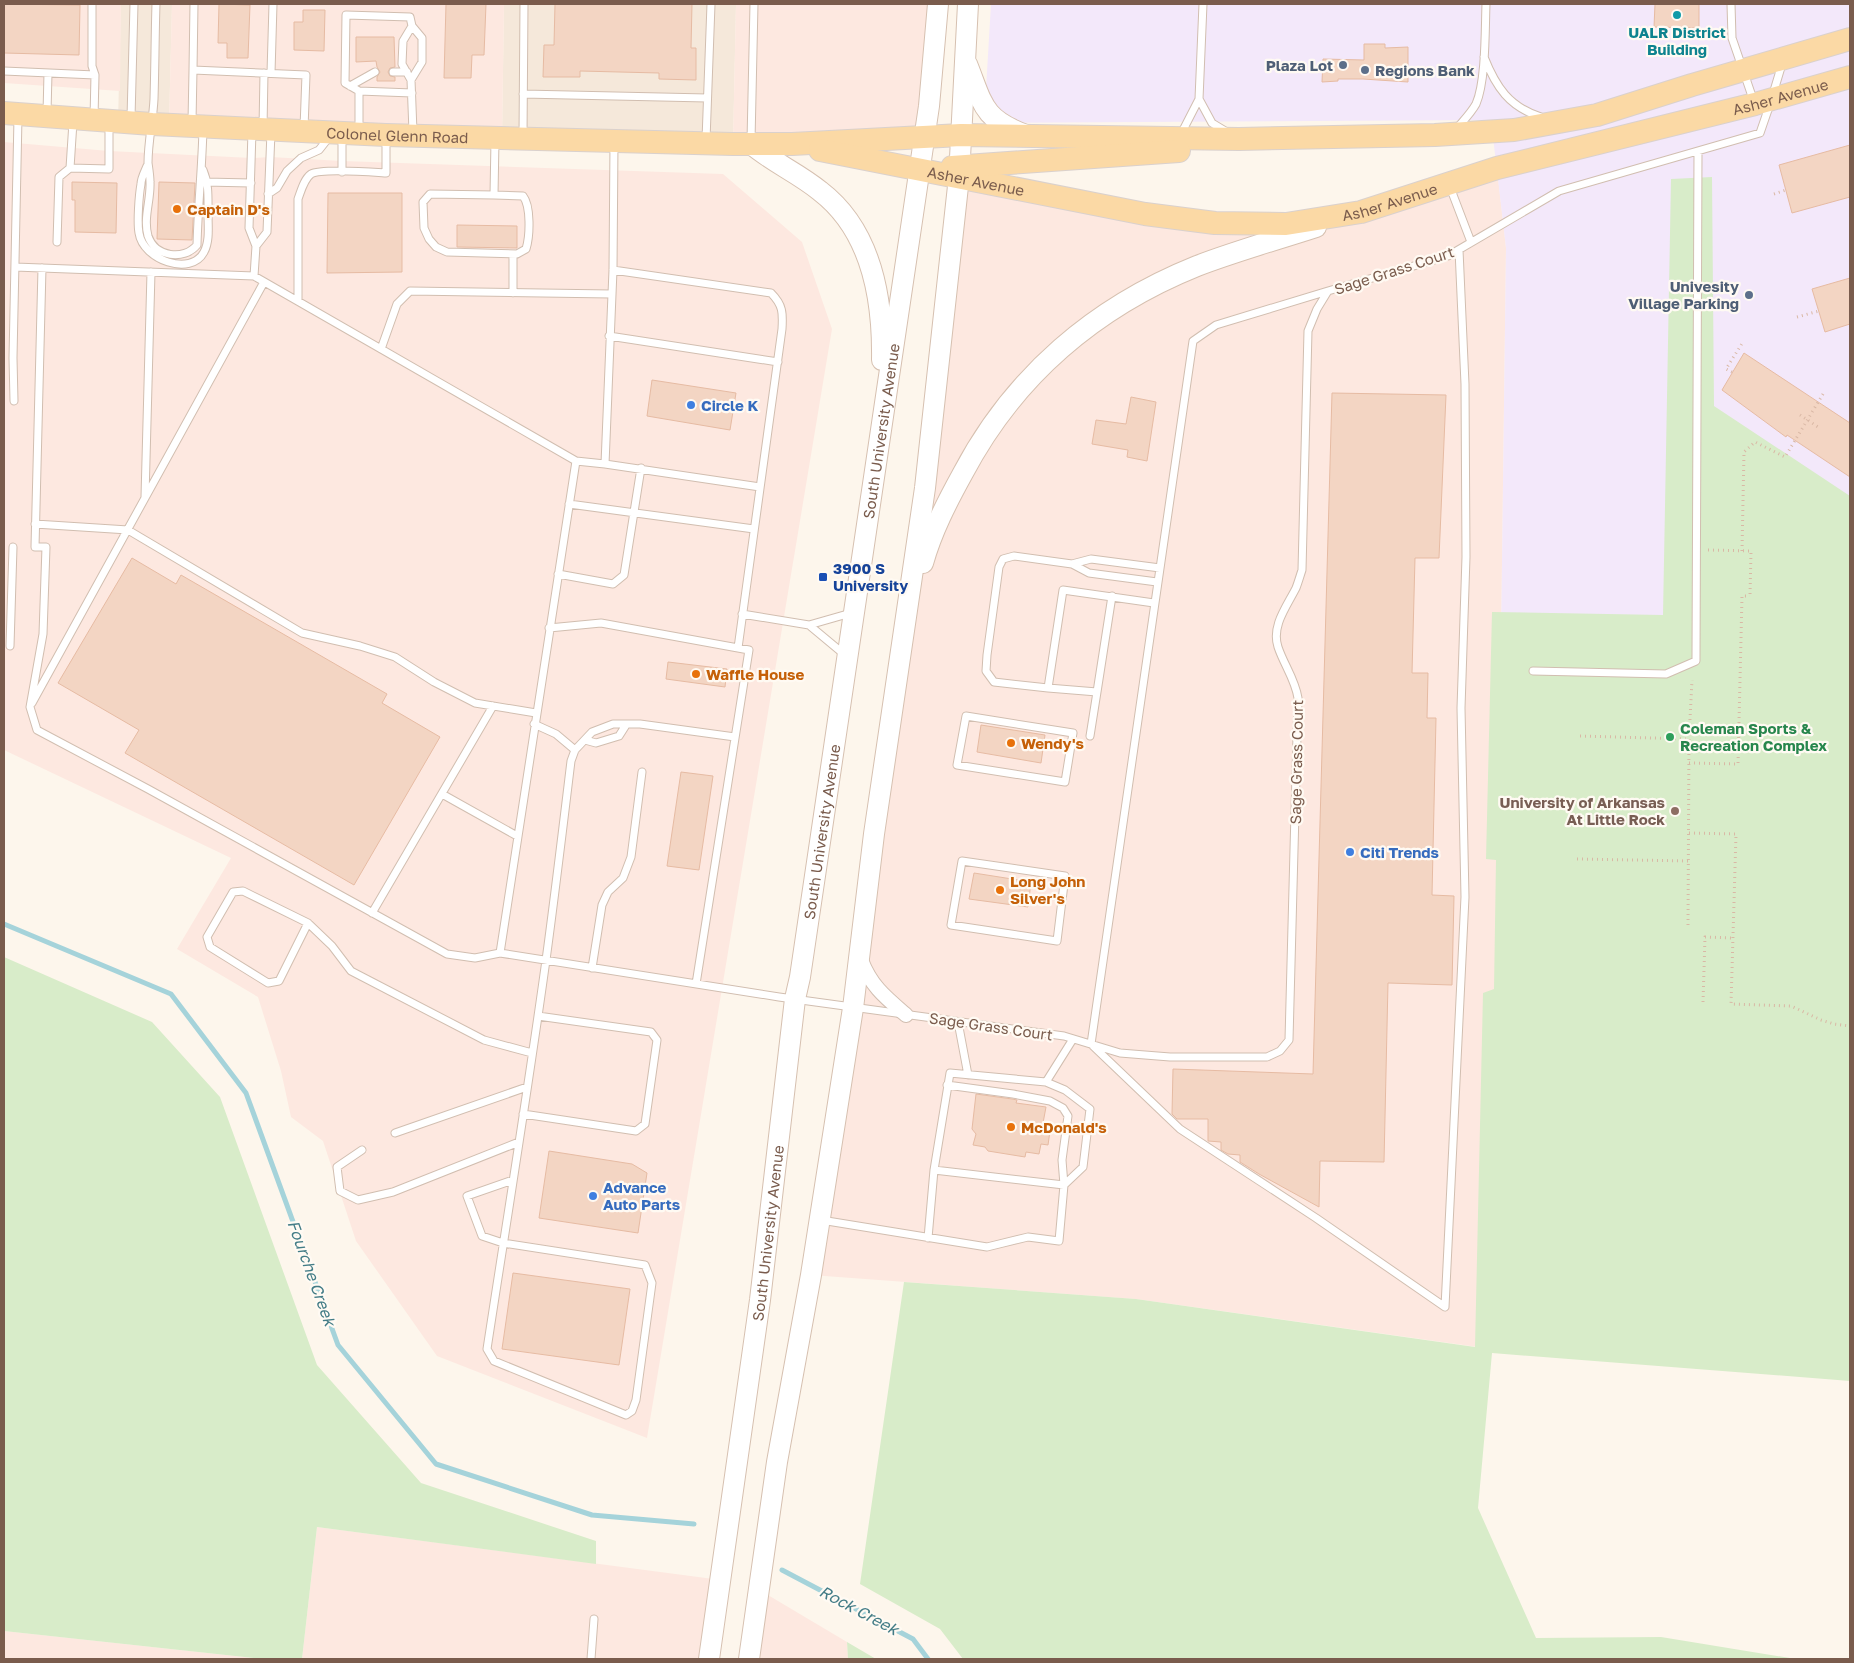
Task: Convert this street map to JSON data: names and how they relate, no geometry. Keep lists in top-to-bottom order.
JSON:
{
  "streets": {
    "main road": ["Asher Avenue", "Colonel Glenn Road", "South University Avenue"],
    "lane": ["Sage Grass Court"]
  },
  "crossings": [
    ["Asher Avenue", "Colonel Glenn Road"],
    ["Asher Avenue", "Sage Grass Court"],
    ["Colonel Glenn Road", "South University Avenue"],
    ["Sage Grass Court", "South University Avenue"]
  ],
  "water": ["Fourche Creek", "Rock Creek"],
  "places": {
    "other": [
      "UALR District Building",
      "Plaza Lot",
      "Regions Bank",
      "Captain D's",
      "Univesity Village Parking",
      "Circle K",
      "Waffle House",
      "Coleman Sports & Recreation Complex",
      "Wendy's",
      "University of Arkansas At Little Rock",
      "Citi Trends",
      "Long John Silver's",
      "McDonald's",
      "Advance Auto Parts"
    ],
    "transit": ["3900 S University"]
  }
}
